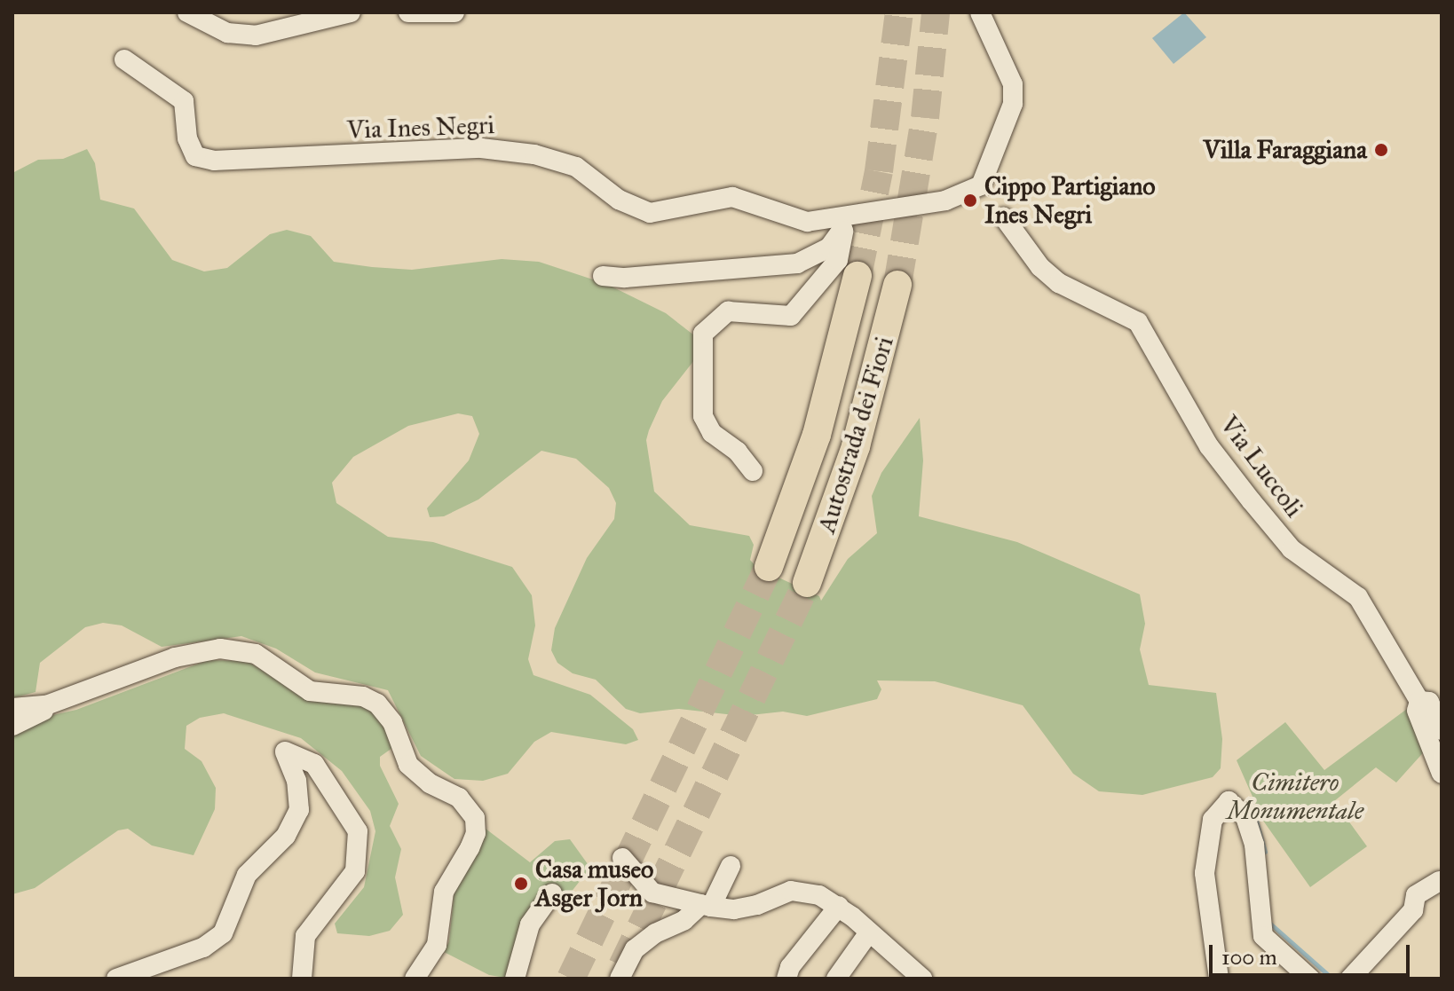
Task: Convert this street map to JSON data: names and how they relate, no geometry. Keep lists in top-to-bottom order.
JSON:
{
  "streets": {
    "highway": ["Autostrada dei Fiori"],
    "street": ["Via Ines Negri", "Via Luccoli"]
  },
  "parks": ["Cimitero Monumentale"],
  "places": ["Villa Faraggiana", "Cippo Partigiano Ines Negri", "Casa museo Asger Jorn"],
  "scale_bar": "100 m"
}
